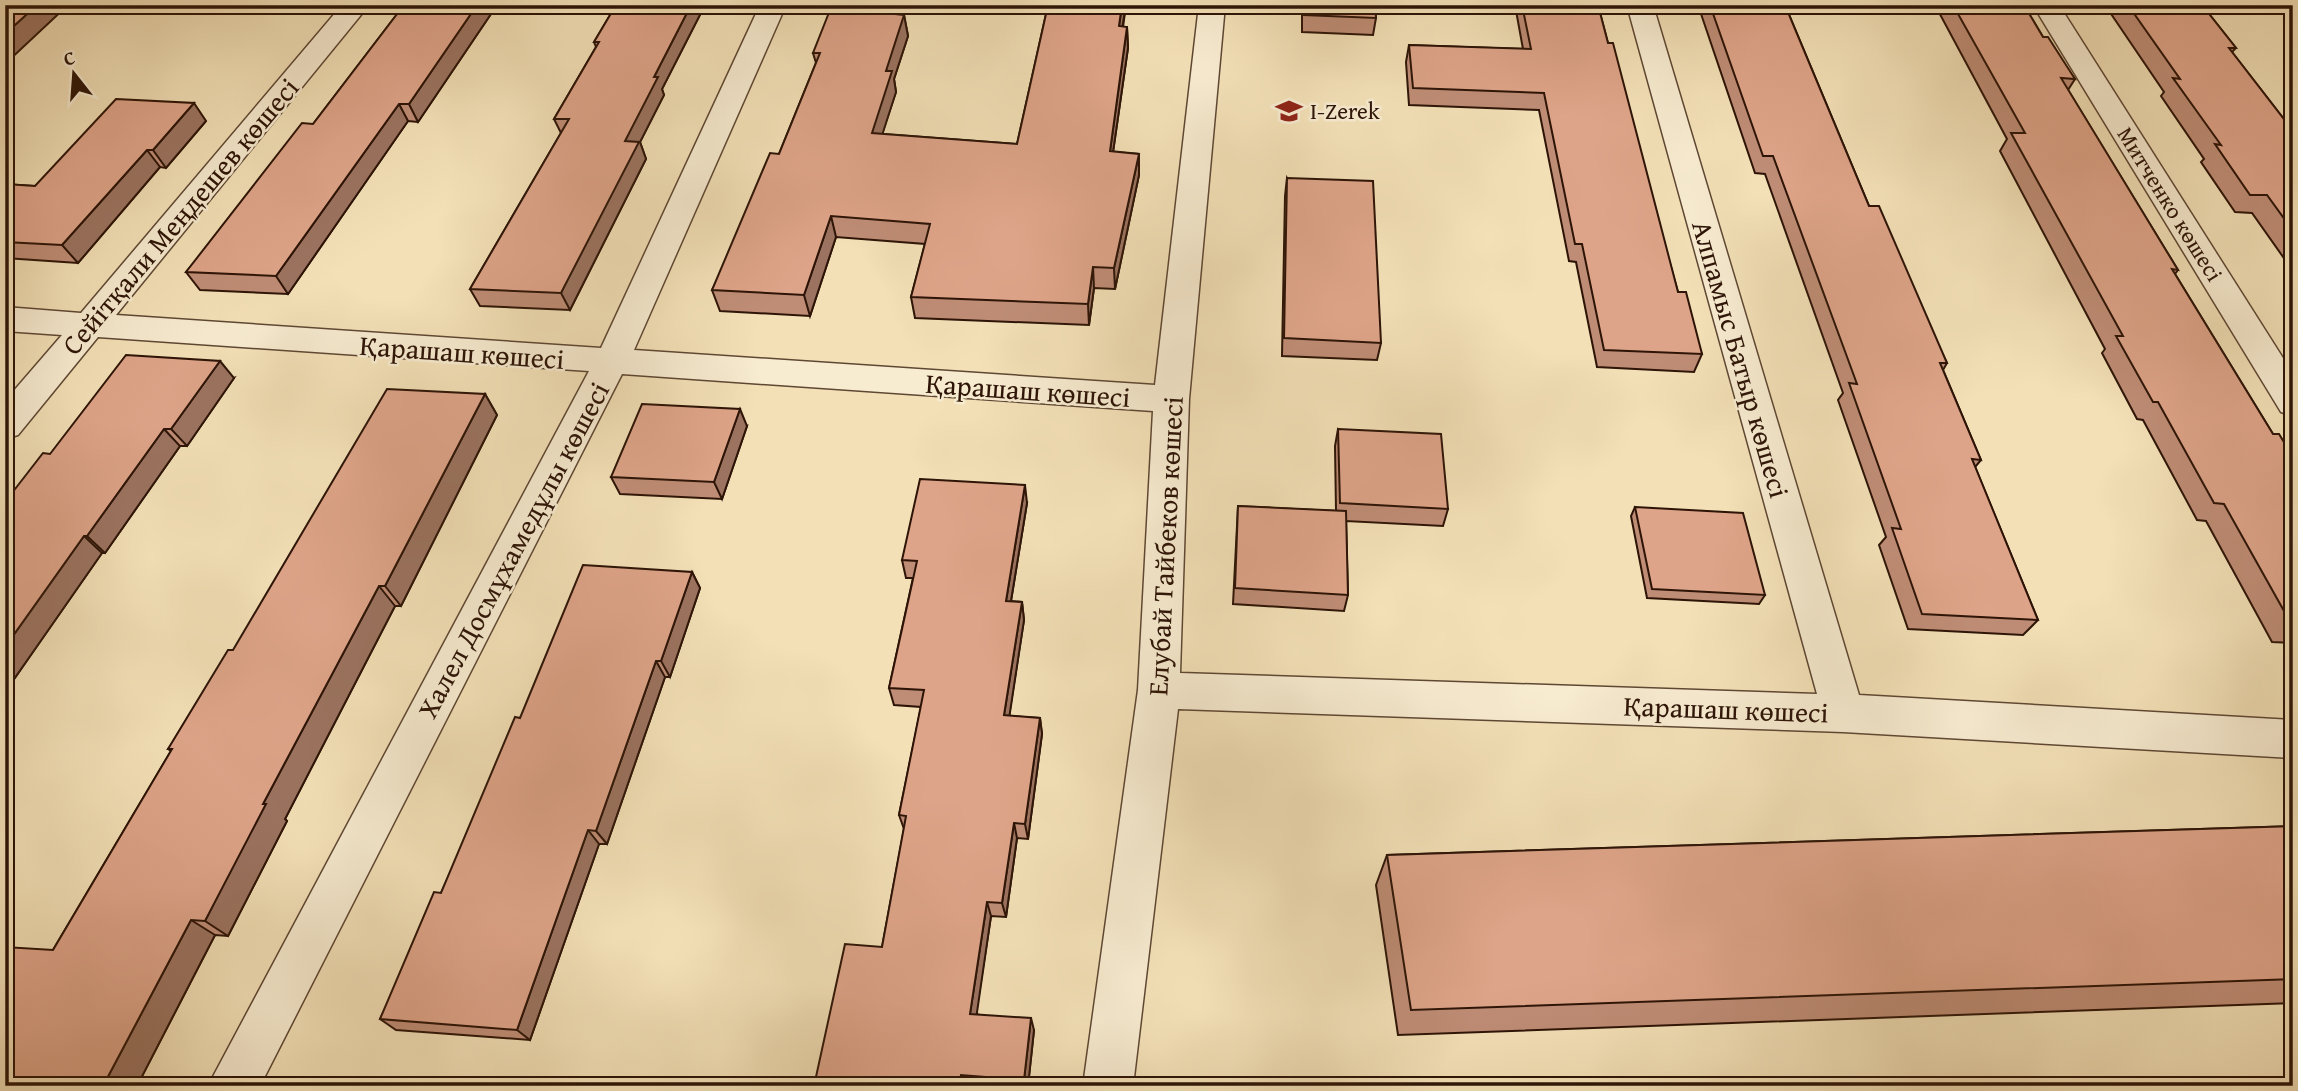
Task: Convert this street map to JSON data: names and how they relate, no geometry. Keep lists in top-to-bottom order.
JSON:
{
  "streets": {
    "street": [
      "Митченко көшесі",
      "Сейітқали Меңдешев көшесі",
      "Қарашаш көшесі",
      "Алпамыс Батыр көшесі",
      "Елубай Тайбеков көшесі",
      "Халел Досмұхамедұлы көшесі"
    ]
  },
  "crossings": [
    ["Сейітқали Меңдешев көшесі", "Қарашаш көшесі"],
    ["Қарашаш көшесі", "Алпамыс Батыр көшесі"],
    ["Қарашаш көшесі", "Елубай Тайбеков көшесі"],
    ["Қарашаш көшесі", "Халел Досмұхамедұлы көшесі"]
  ],
  "places": {
    "school or university": ["I-Zerek"]
  },
  "north": "top"
}
